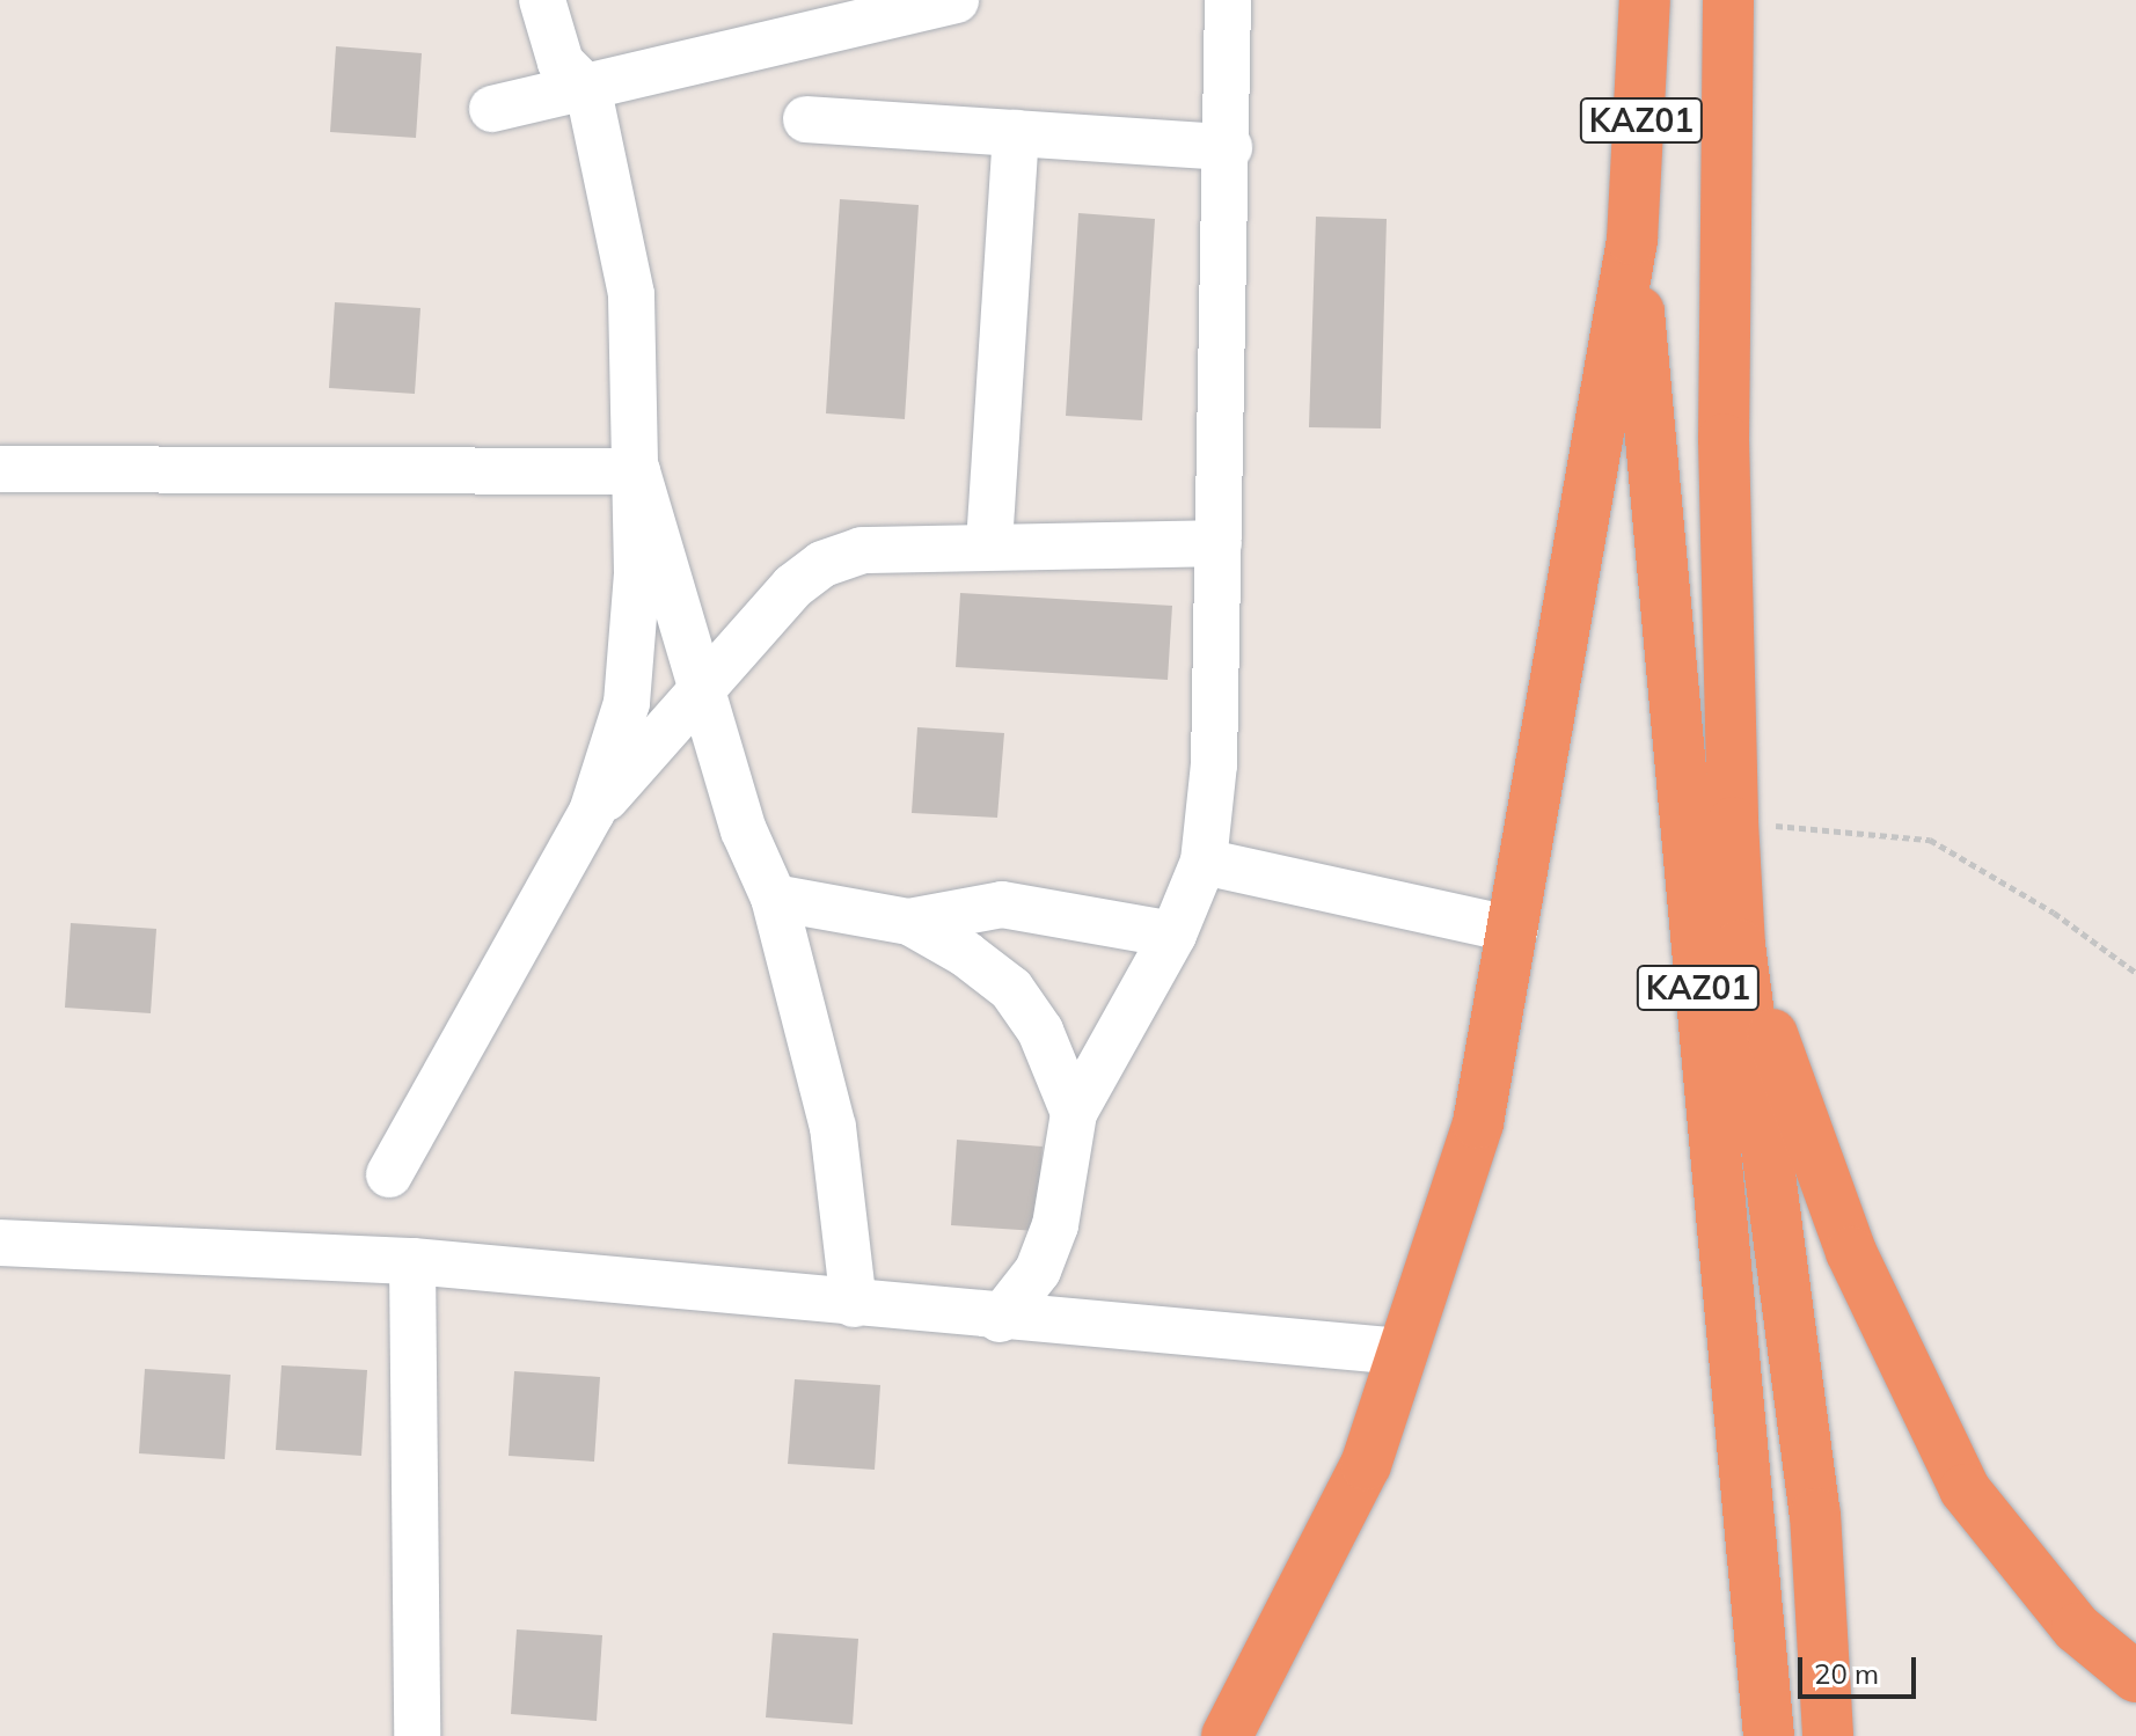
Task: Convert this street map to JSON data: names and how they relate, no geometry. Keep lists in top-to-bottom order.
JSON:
{
  "streets": {
    "highway": ["KАZ01"]
  },
  "scale_bar": "20 m"
}
